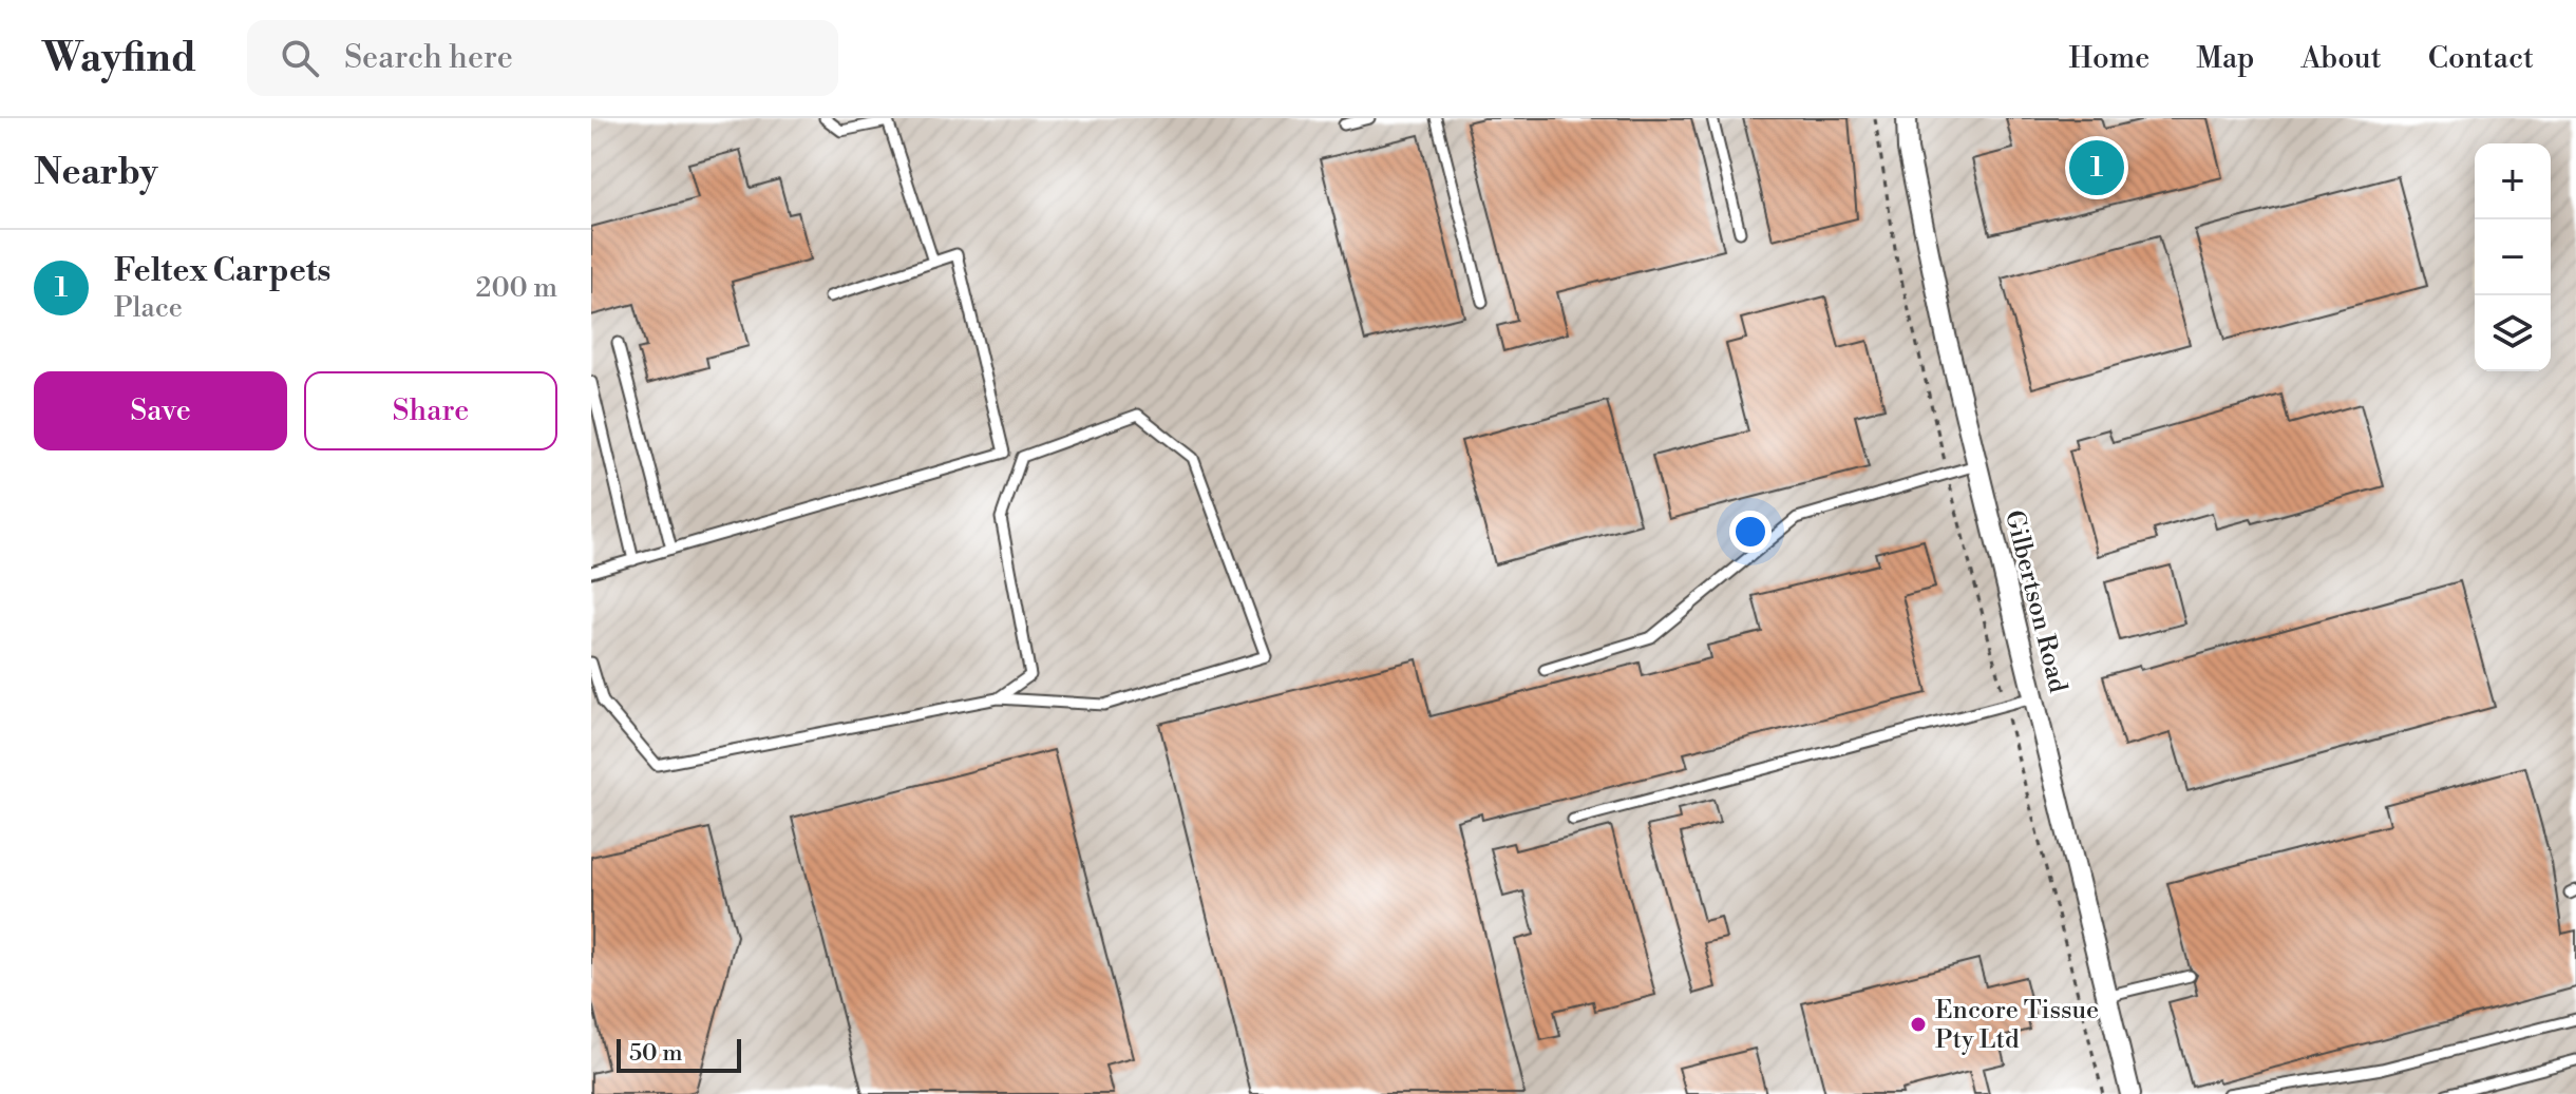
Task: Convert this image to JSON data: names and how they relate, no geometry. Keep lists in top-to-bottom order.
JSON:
{
  "streets": {
    "street": ["Gilbertson Road"]
  },
  "places": ["Encore Tissue Pty Ltd"],
  "scale_bar": "50 m",
  "page": {
    "header": "Wayfind",
    "search": "Search here",
    "nav": [
      "Home",
      "Map",
      "About",
      "Contact"
    ],
    "heading": "Nearby",
    "pins": "1",
    "map_buttons": ["+", "−"],
    "list": [
      {
        "mark": "1",
        "name": "Feltex Carpets",
        "note": "Place",
        "value": "200 m"
      }
    ],
    "buttons": ["Save", "Share"],
    "scale": "50 m"
  }
}
